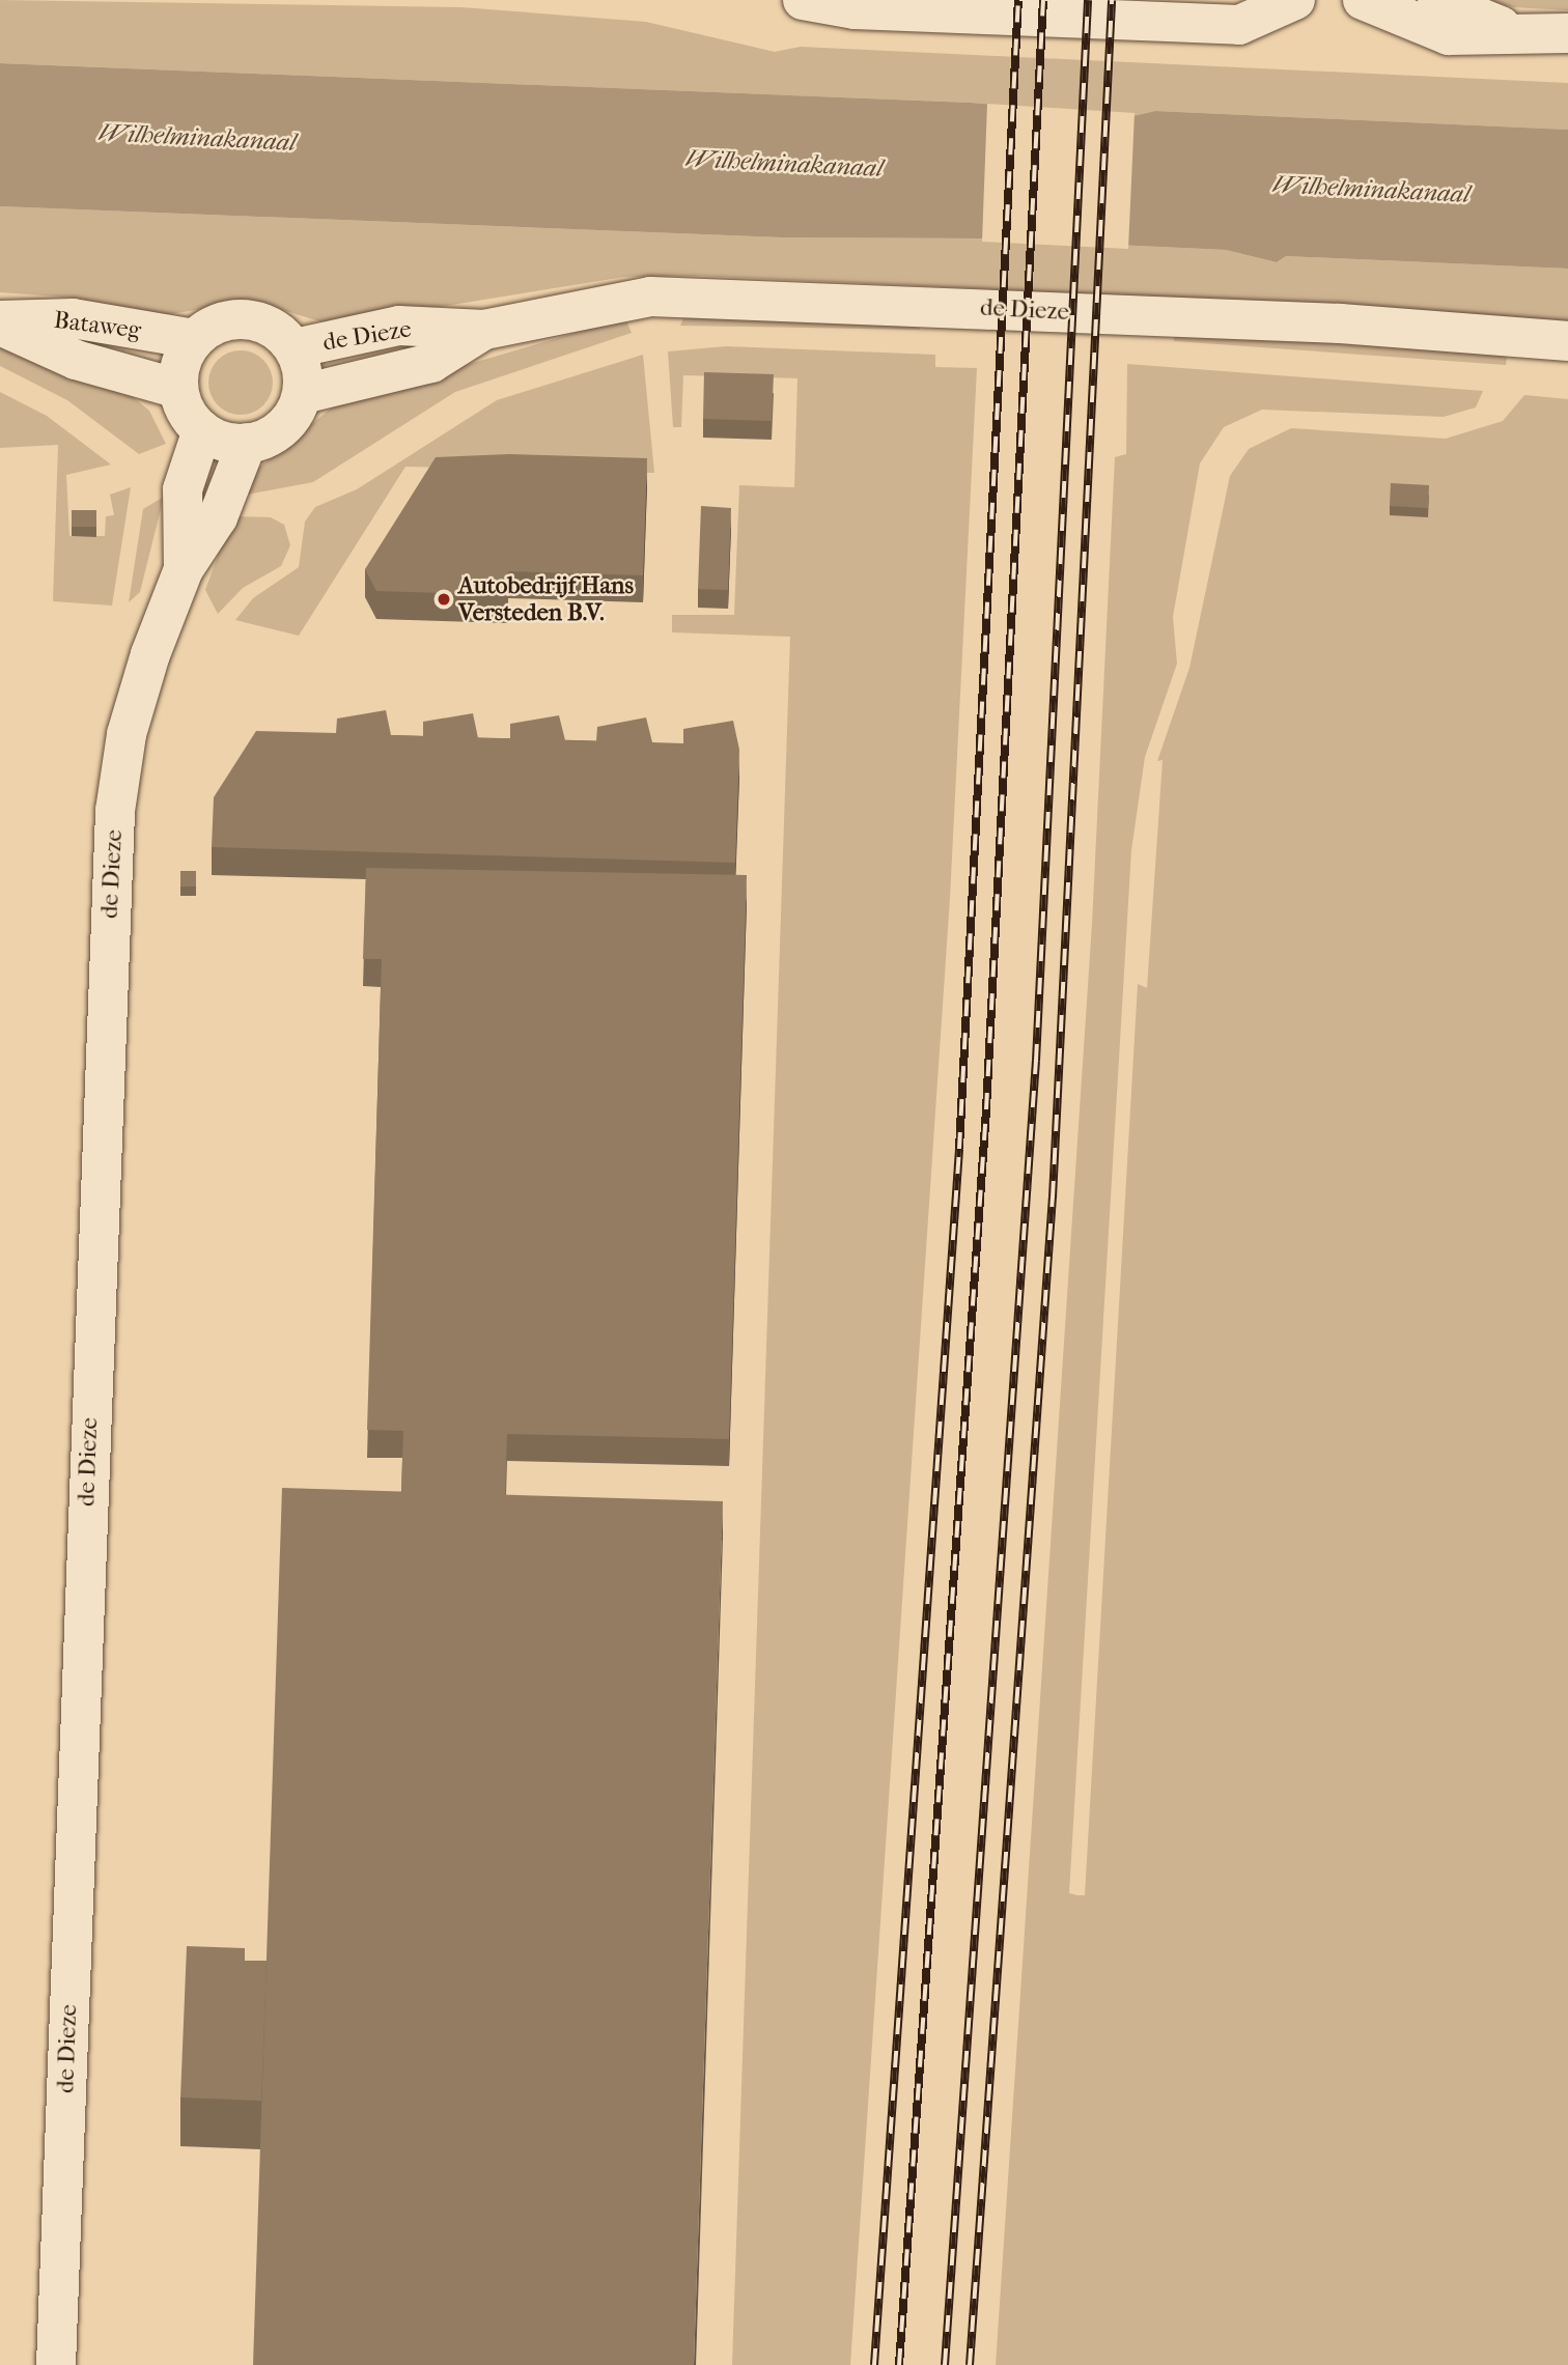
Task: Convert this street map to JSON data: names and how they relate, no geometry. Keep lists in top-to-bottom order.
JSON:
{
  "streets": {
    "street": ["de Dieze", "Bataweg"]
  },
  "crossings": [
    ["de Dieze", "Bataweg"]
  ],
  "water": ["Wilhelminakanaal"],
  "places": ["Autobedrijf Hans Versteden B.V."]
}
